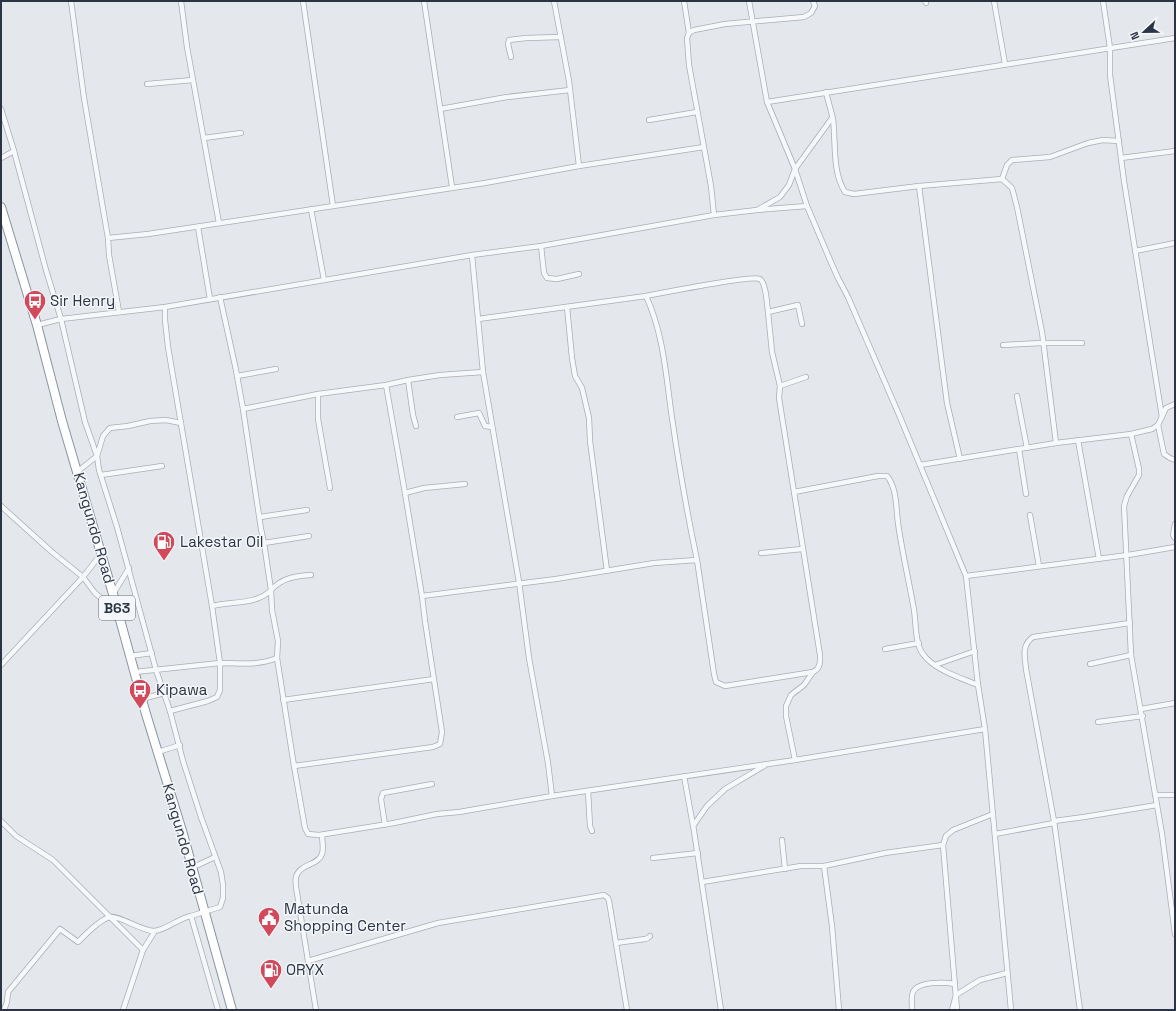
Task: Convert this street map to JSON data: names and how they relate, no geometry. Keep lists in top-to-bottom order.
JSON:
{
  "streets": {
    "highway": ["Kangundo Road", "B63"]
  },
  "places": {
    "bus stop": ["Sir Henry", "Kipawa"],
    "fuel station": ["Lakestar Oil", "ORYX"],
    "public building": ["Matunda Shopping Center"]
  },
  "north": "left"
}
